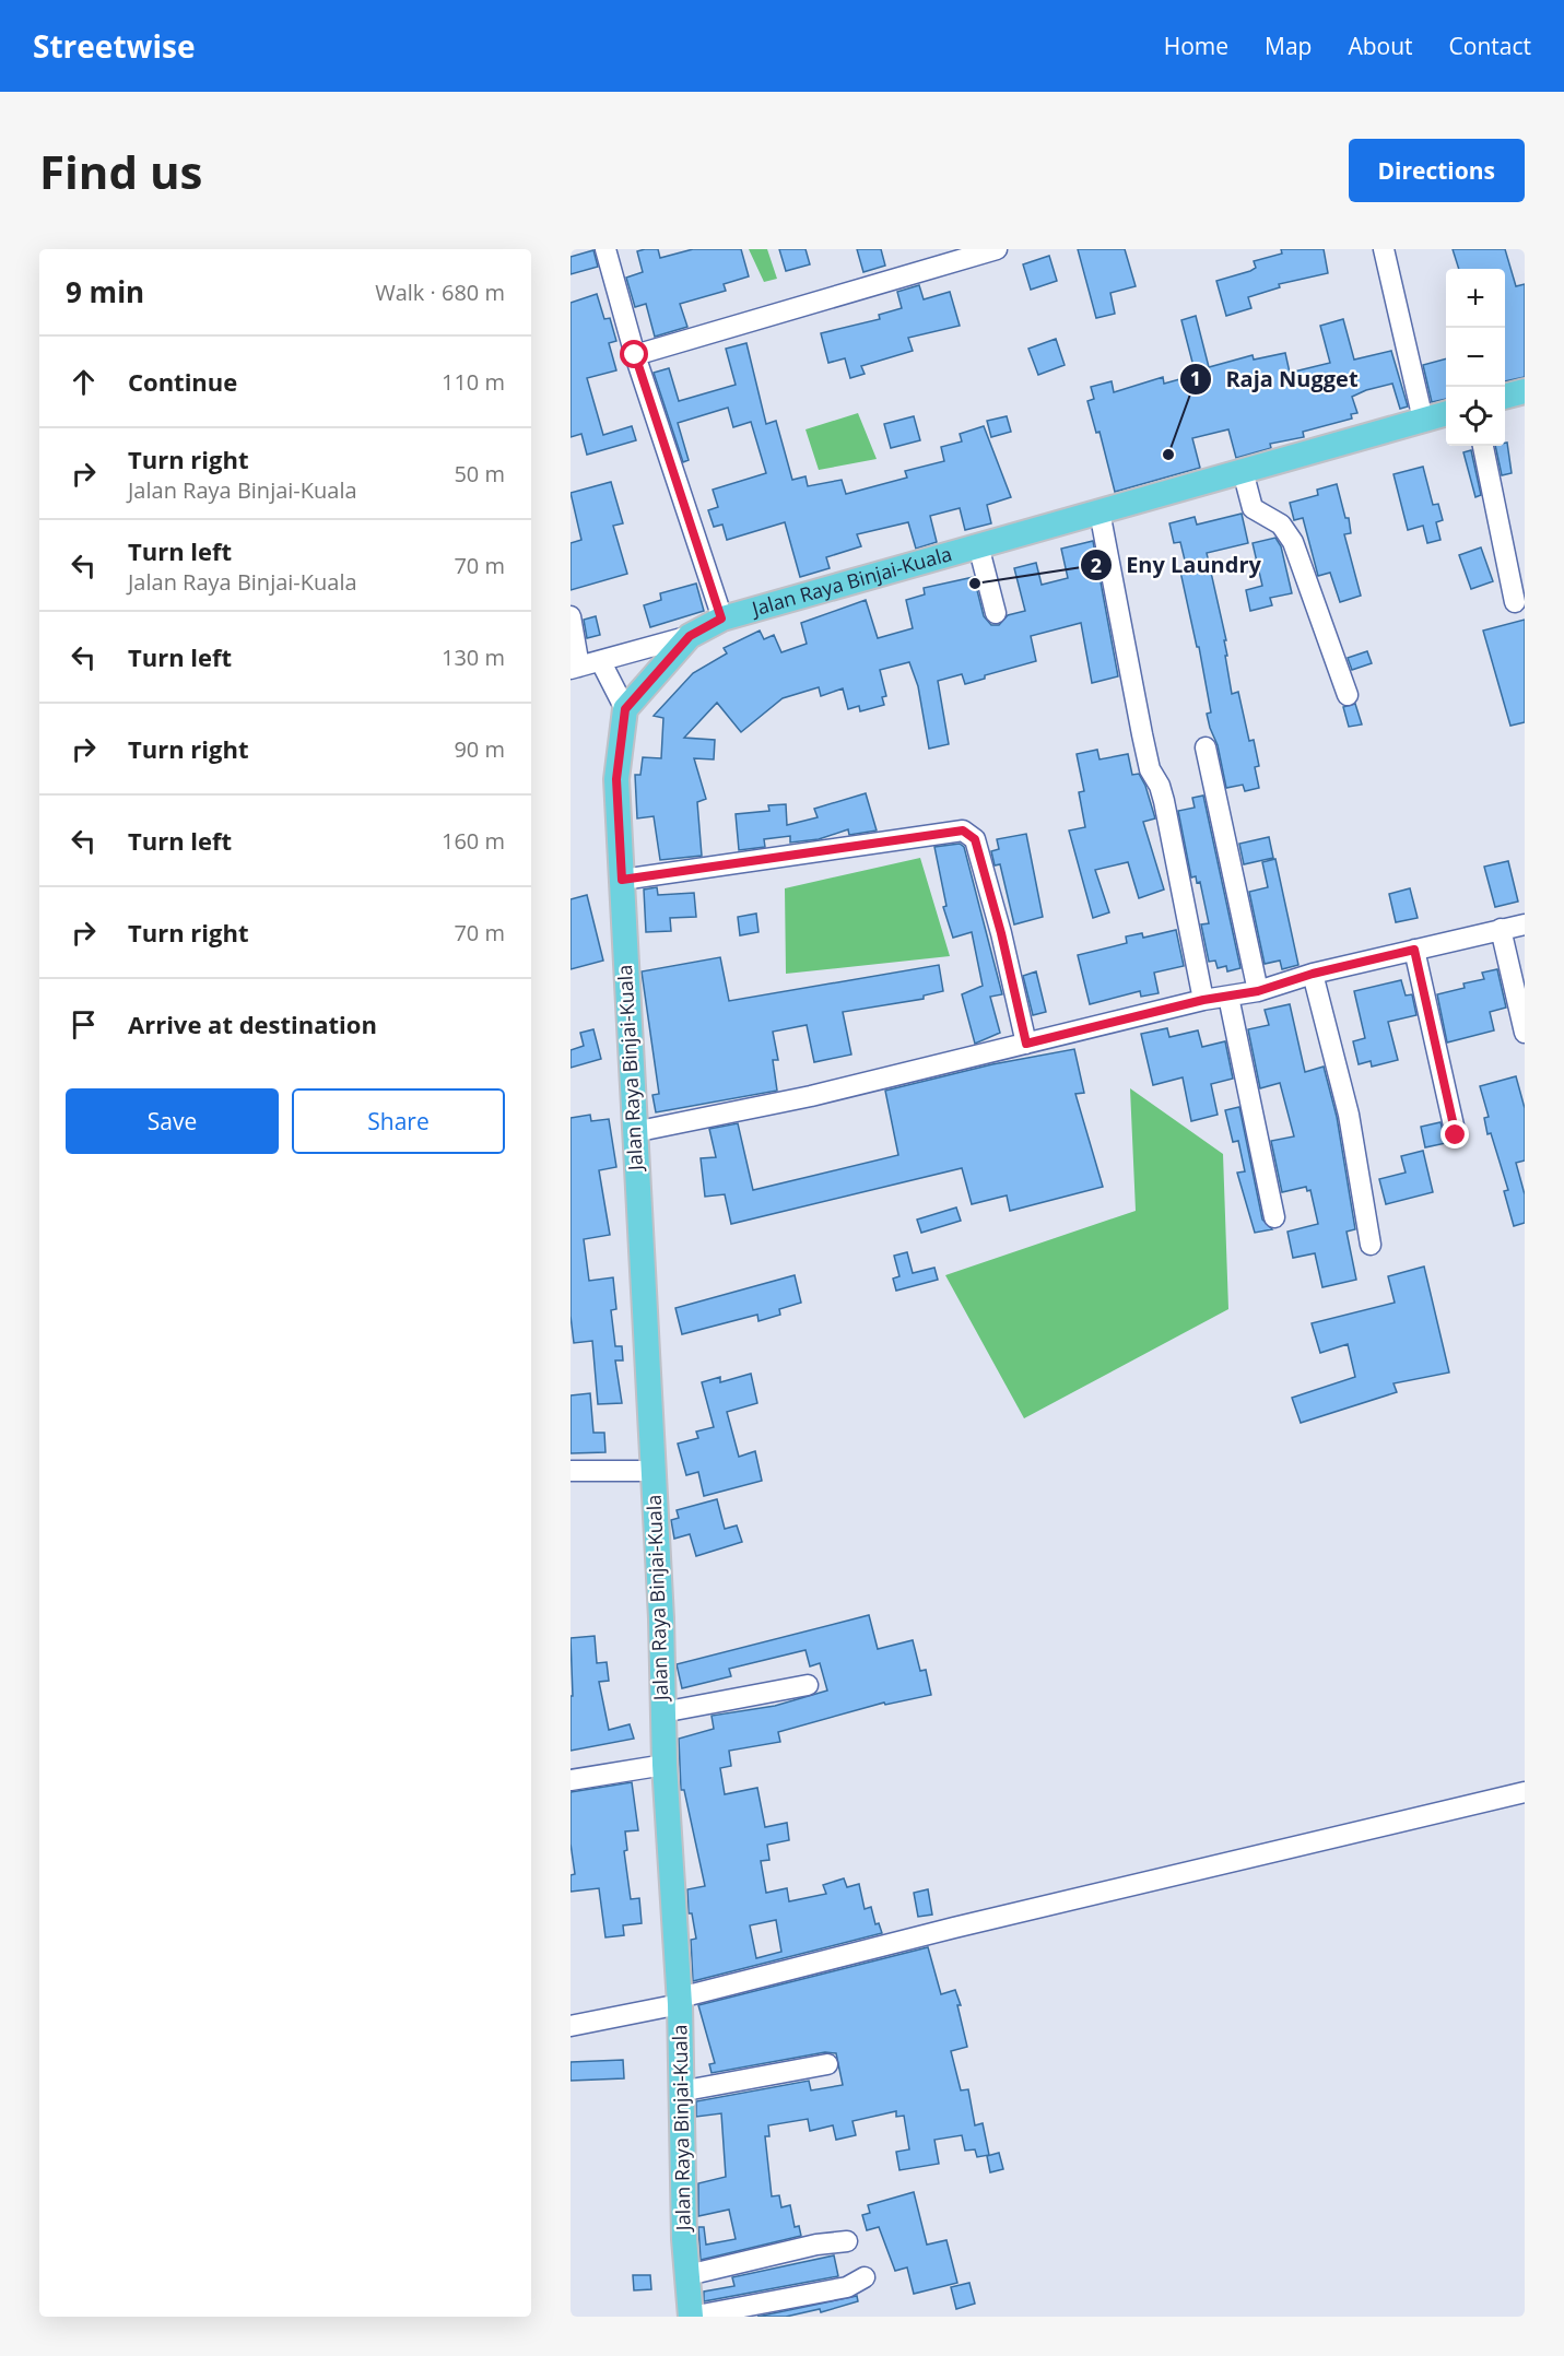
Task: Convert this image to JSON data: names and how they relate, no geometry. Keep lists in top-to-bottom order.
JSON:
{
  "streets": {
    "main road": ["Jalan Raya Binjai-Kuala"]
  },
  "places": ["Raja Nugget", "Eny Laundry"],
  "page": {
    "header": "Streetwise",
    "nav": [
      "Home",
      "Map",
      "About",
      "Contact"
    ],
    "buttons": [
      "Directions",
      ["Save", "Share"]
    ],
    "title": "Find us",
    "heading": ["9 min", "Walk · 680 m"],
    "map_buttons": ["+", "−"],
    "list": [
      ["Continue", "110 m"],
      ["Turn right", "Jalan Raya Binjai-Kuala", "50 m"],
      ["Turn left", "Jalan Raya Binjai-Kuala", "70 m"],
      ["Turn left", "130 m"],
      ["Turn right", "90 m"],
      ["Turn left", "160 m"],
      ["Turn right", "70 m"],
      "Arrive at destination"
    ]
  }
}
